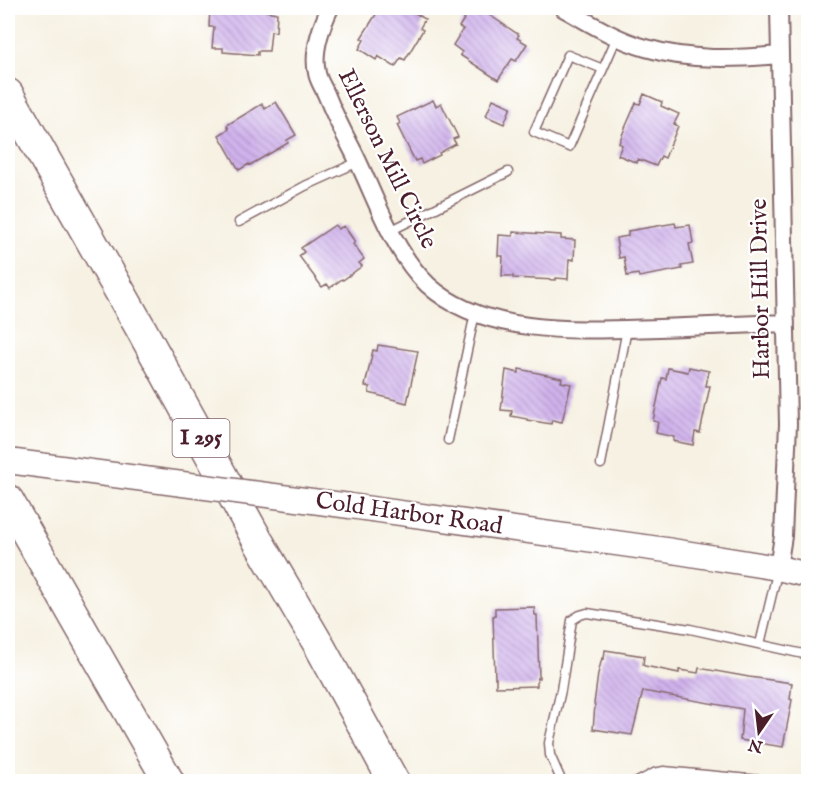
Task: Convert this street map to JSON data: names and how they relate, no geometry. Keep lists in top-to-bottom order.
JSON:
{
  "streets": {
    "highway": ["I 295"],
    "main road": ["Cold Harbor Road"],
    "street": ["Ellerson Mill Circle", "Harbor Hill Drive"]
  },
  "crossings": [
    ["Ellerson Mill Circle", "Harbor Hill Drive"],
    ["Harbor Hill Drive", "Cold Harbor Road"]
  ],
  "north": "bottom"
}
